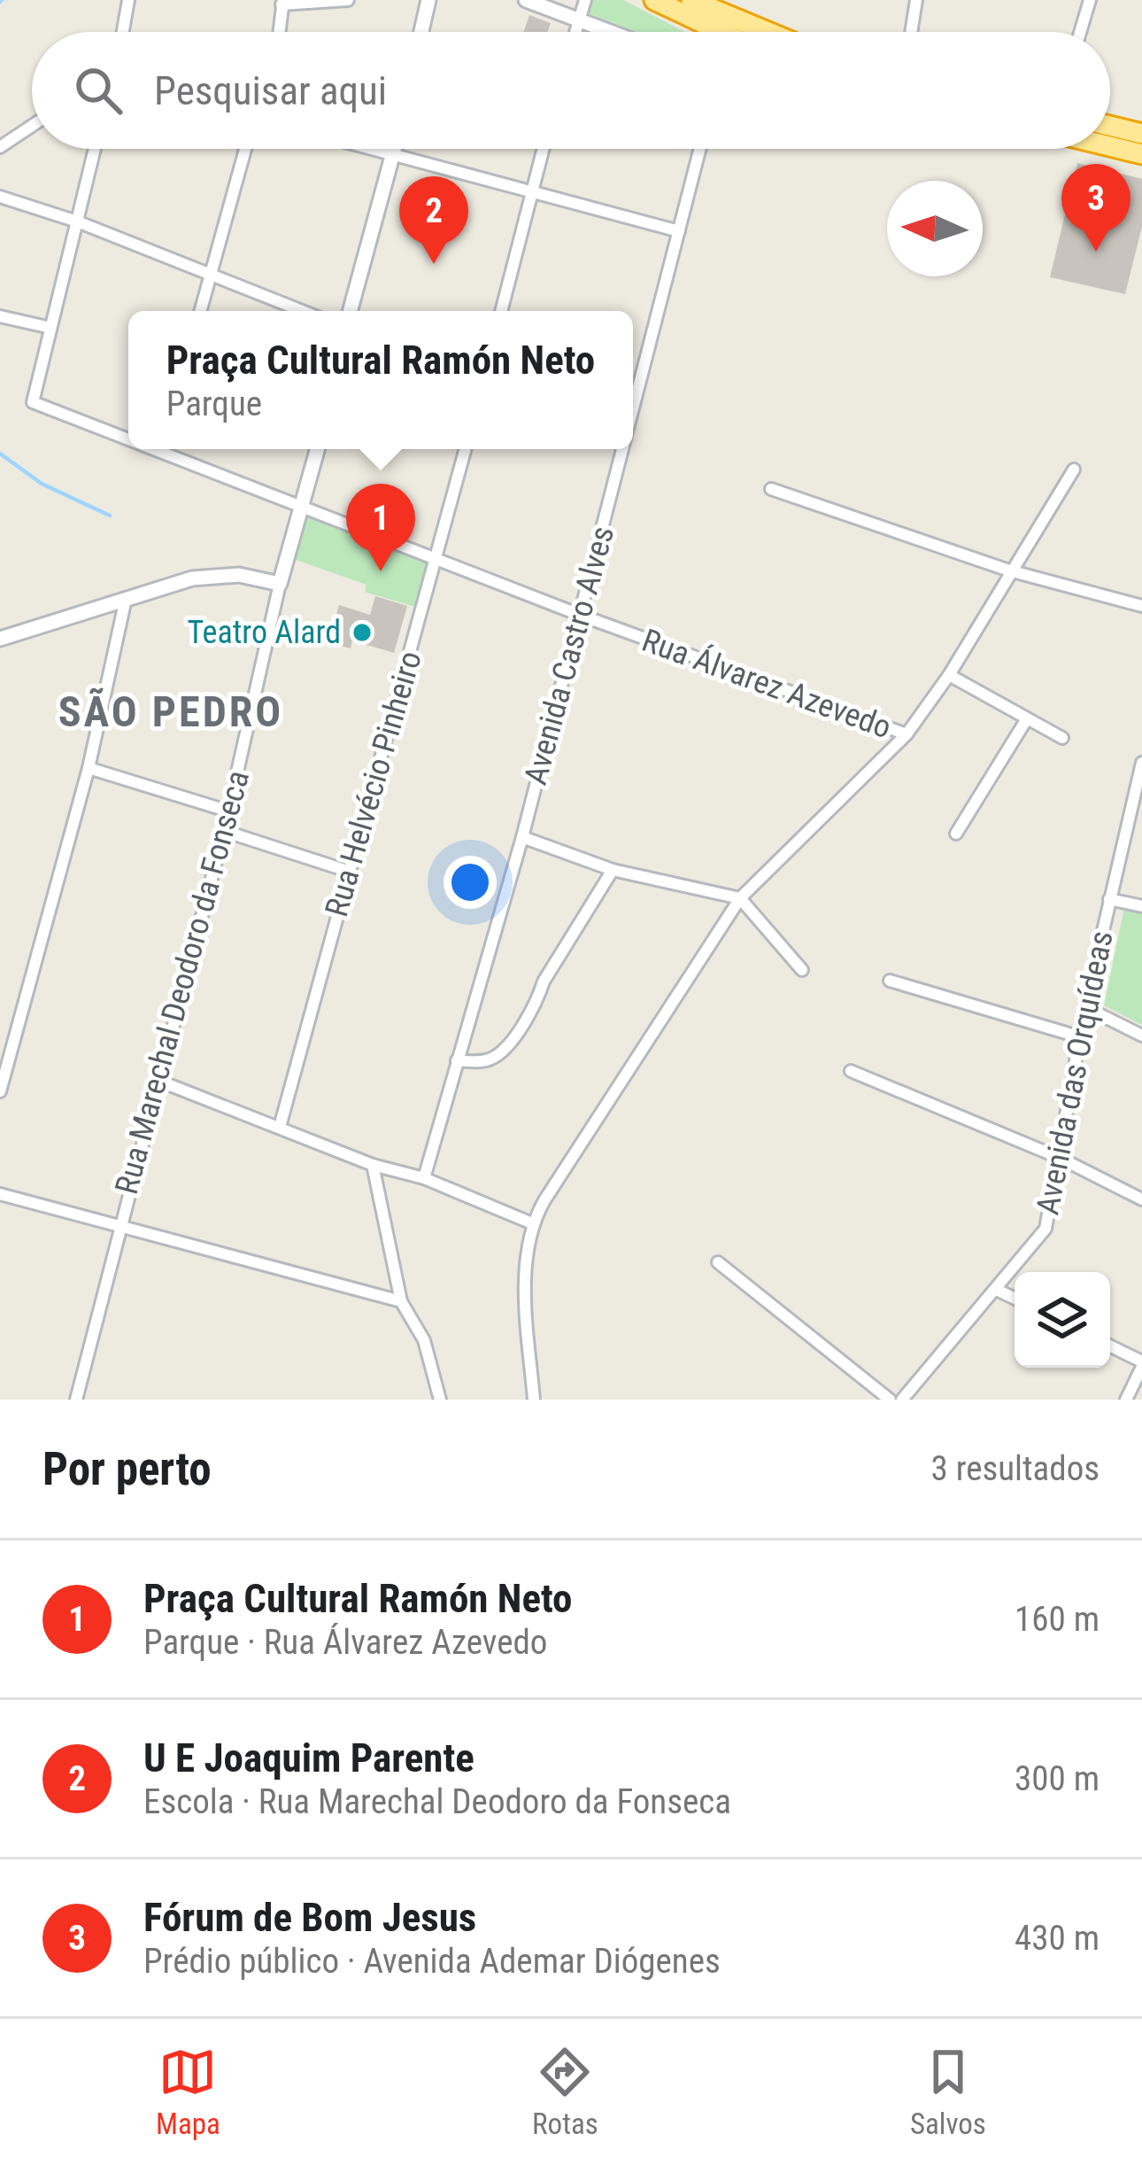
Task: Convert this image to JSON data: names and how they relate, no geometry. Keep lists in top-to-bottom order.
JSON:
{
  "streets": {
    "street": [
      "Avenida Castro Alves",
      "Rua Álvarez Azevedo",
      "Rua Helvécio Pinheiro",
      "Rua Marechal Deodoro da Fonseca",
      "Avenida das Orquídeas"
    ]
  },
  "crossings": [
    ["Avenida Castro Alves", "Rua Álvarez Azevedo"],
    ["Rua Álvarez Azevedo", "Rua Helvécio Pinheiro"],
    ["Rua Álvarez Azevedo", "Rua Marechal Deodoro da Fonseca"]
  ],
  "districts": ["SÃO PEDRO"],
  "places": ["Teatro Alard"],
  "north": "left",
  "page": {
    "search": "Pesquisar aqui",
    "pins": ["3", "2", "1"],
    "popup": ["Praça Cultural Ramón Neto", "Parque"],
    "heading": ["Por perto", "3 resultados"],
    "list": [
      {
        "mark": "1",
        "name": "Praça Cultural Ramón Neto",
        "note": "Parque · Rua Álvarez Azevedo",
        "value": "160 m"
      },
      {
        "mark": "2",
        "name": "U E Joaquim Parente",
        "note": "Escola · Rua Marechal Deodoro da Fonseca",
        "value": "300 m"
      },
      {
        "mark": "3",
        "name": "Fórum de Bom Jesus",
        "note": "Prédio público · Avenida Ademar Diógenes",
        "value": "430 m"
      }
    ],
    "nav": ["Mapa", "Rotas", "Salvos"]
  }
}
